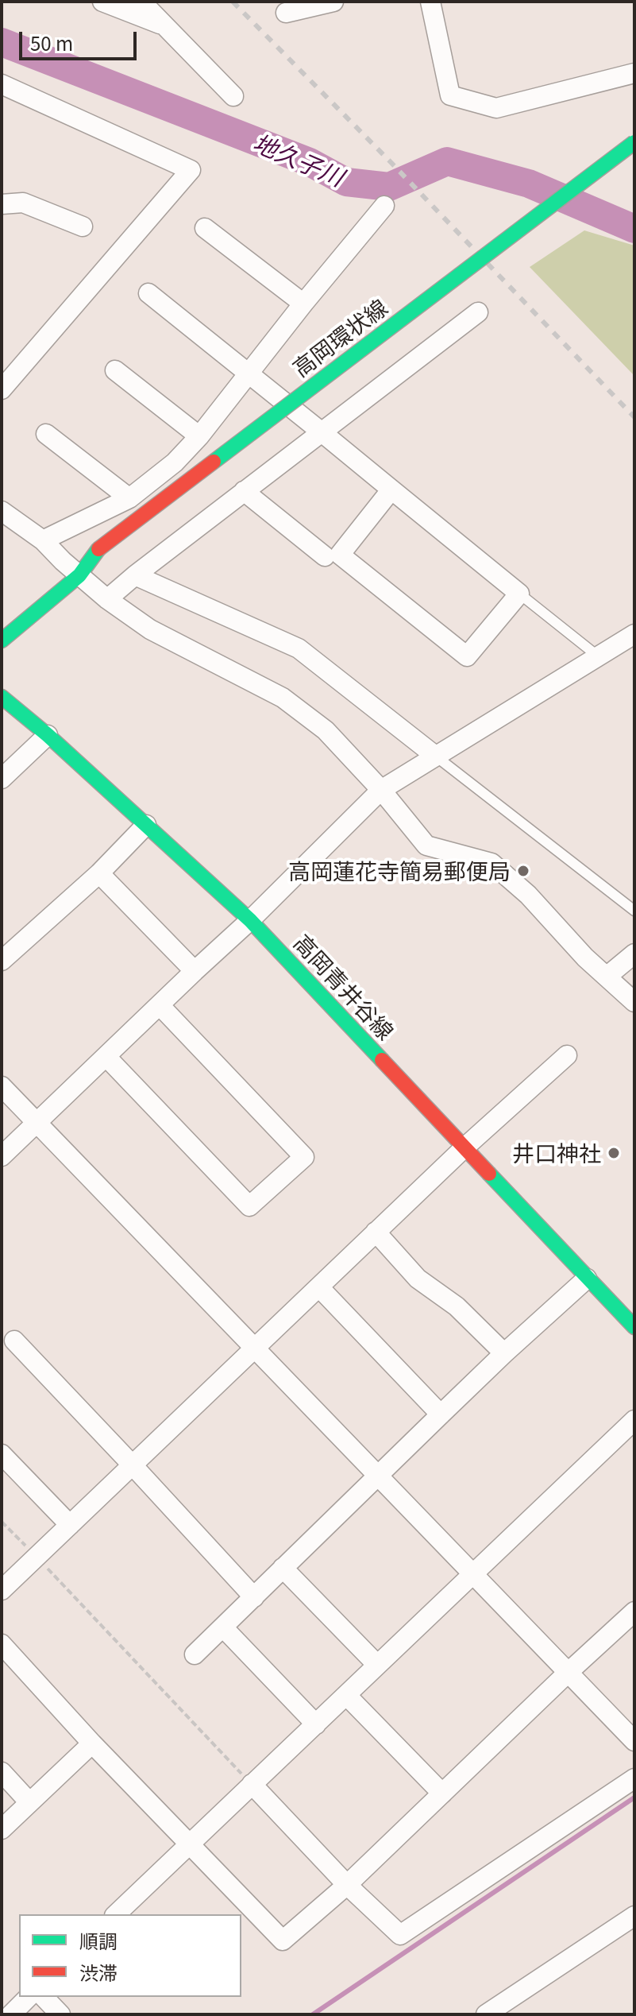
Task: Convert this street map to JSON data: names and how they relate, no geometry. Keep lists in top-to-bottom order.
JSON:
{
  "streets": {
    "main road": ["高岡環状線", "高岡青井谷線"]
  },
  "water": ["地久子川"],
  "places": ["高岡蓮花寺簡易郵便局", "井口神社"],
  "legend": ["順調", "渋滞"],
  "scale_bar": "50 m"
}
